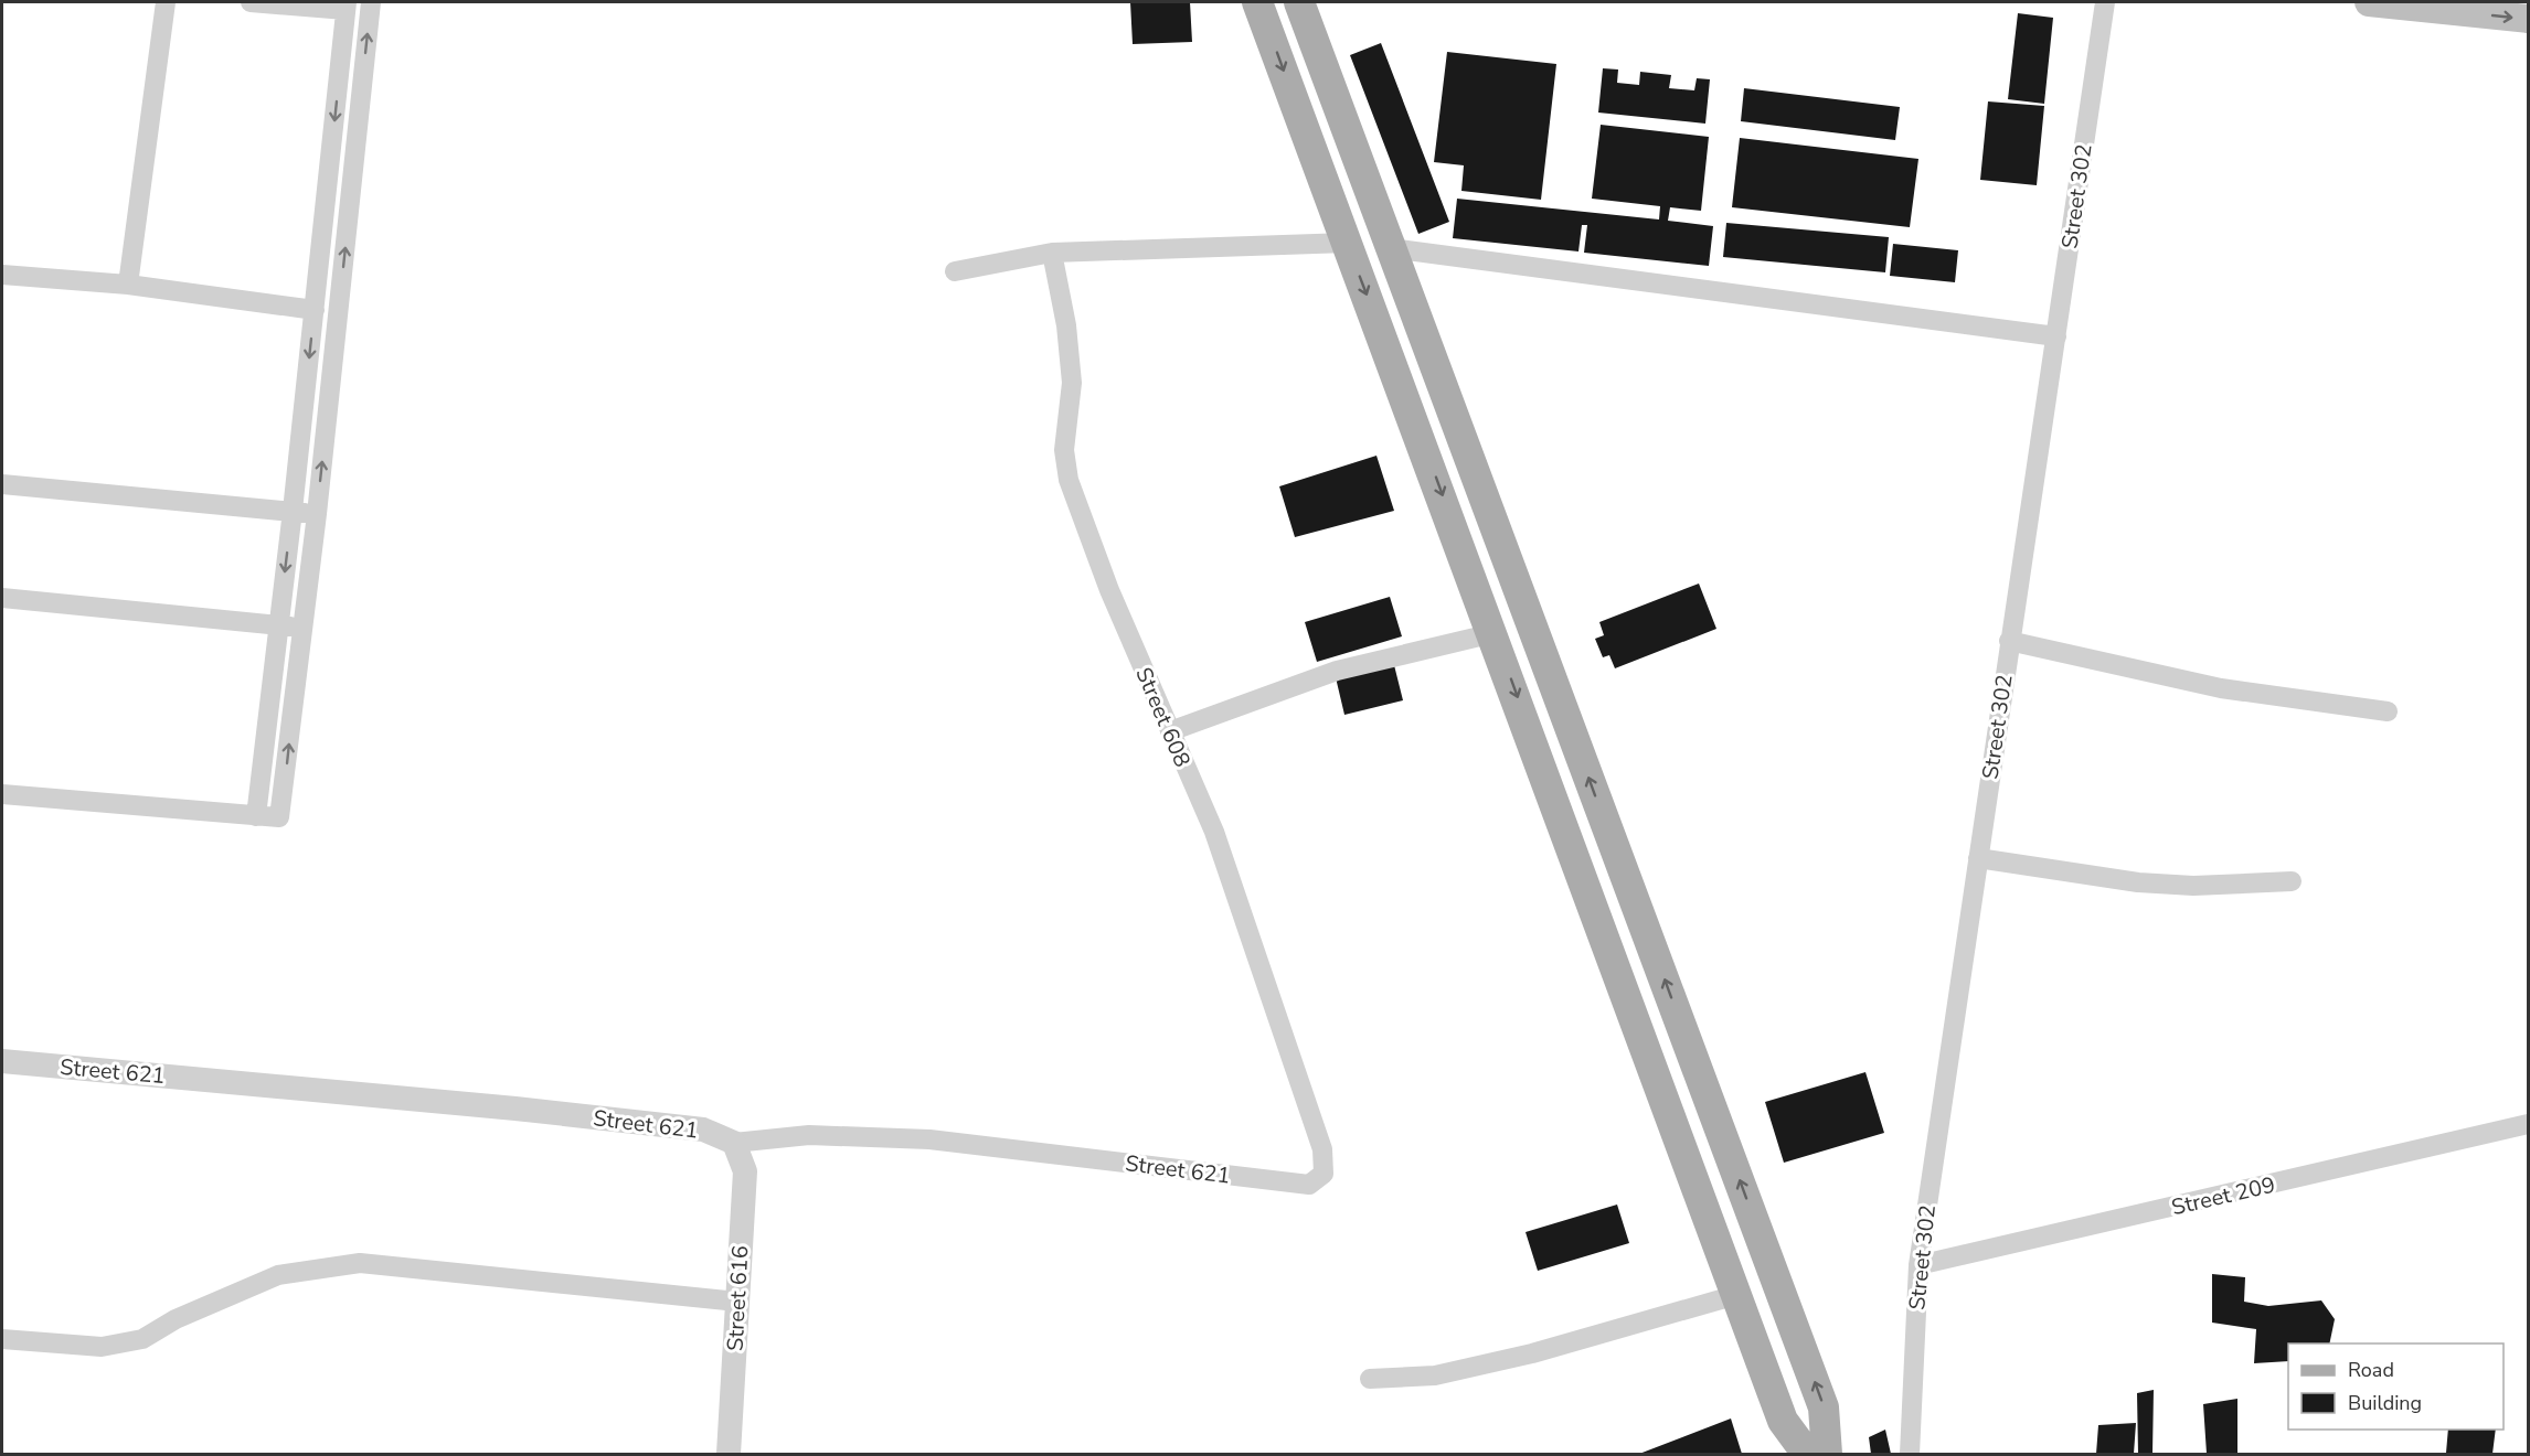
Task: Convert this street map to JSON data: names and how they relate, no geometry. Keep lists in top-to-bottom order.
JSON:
{
  "streets": {
    "street": [
      "Street 302",
      "Street 608",
      "Street 621",
      "Street 209",
      "Street 616"
    ]
  },
  "crossings": [
    ["Street 302", "Street 209"],
    ["Street 608", "Street 621"],
    ["Street 621", "Street 616"]
  ],
  "legend": ["Road", "Building"]
}
